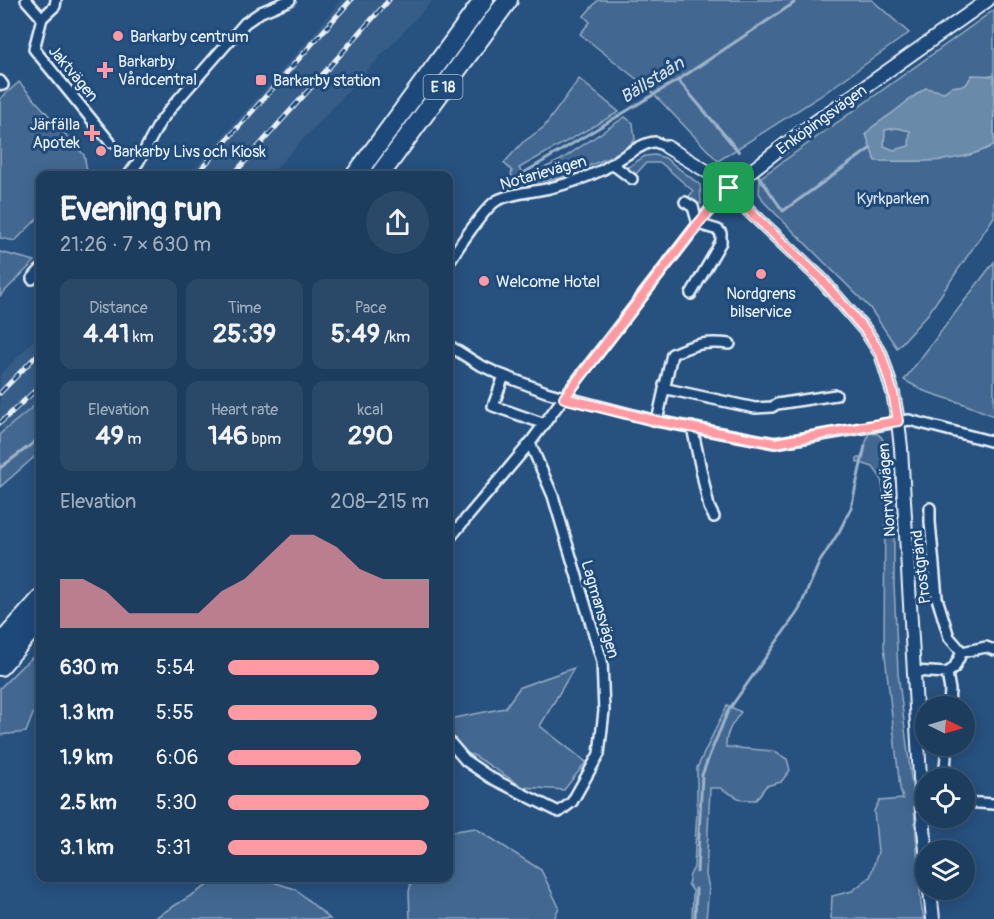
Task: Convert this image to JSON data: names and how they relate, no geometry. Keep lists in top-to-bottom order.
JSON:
{
  "streets": {
    "highway": ["E 18"],
    "street": [
      "Jaktvägen",
      "Enköpingsvägen",
      "Notarievägen",
      "Norrviksvägen",
      "Prostgränd",
      "Lagmansvägen"
    ]
  },
  "crossings": [
    ["Enköpingsvägen", "Norrviksvägen"],
    ["Enköpingsvägen", "Lagmansvägen"],
    ["Notarievägen", "Norrviksvägen"]
  ],
  "water": ["Bällstaån"],
  "parks": ["Kyrkparken"],
  "places": {
    "other": [
      "Barkarby centrum",
      "Barkarby Livs och Kiosk",
      "Nordgrens bilservice",
      "Welcome Hotel"
    ],
    "health": ["Barkarby Vårdcentral", "Järfälla Apotek"],
    "transit": ["Barkarby station"]
  },
  "north": "right",
  "page": {
    "heading": ["Evening run", "21:26 · 7 × 630 m"],
    "stats": [
      ["Distance", "4.41 km"],
      ["Time", "25:39"],
      ["Pace", "5:49 /km"],
      ["Elevation", "49 m"],
      ["Heart rate", "146 bpm"],
      ["kcal", "290"]
    ],
    "chart": ["Elevation", "208–215 m"],
    "list": [
      {
        "name": "630 m",
        "note": "5:54"
      },
      {
        "name": "1.3 km",
        "note": "5:55"
      },
      {
        "name": "1.9 km",
        "note": "6:06"
      },
      {
        "name": "2.5 km",
        "note": "5:30"
      },
      {
        "name": "3.1 km",
        "note": "5:31"
      }
    ]
  }
}
